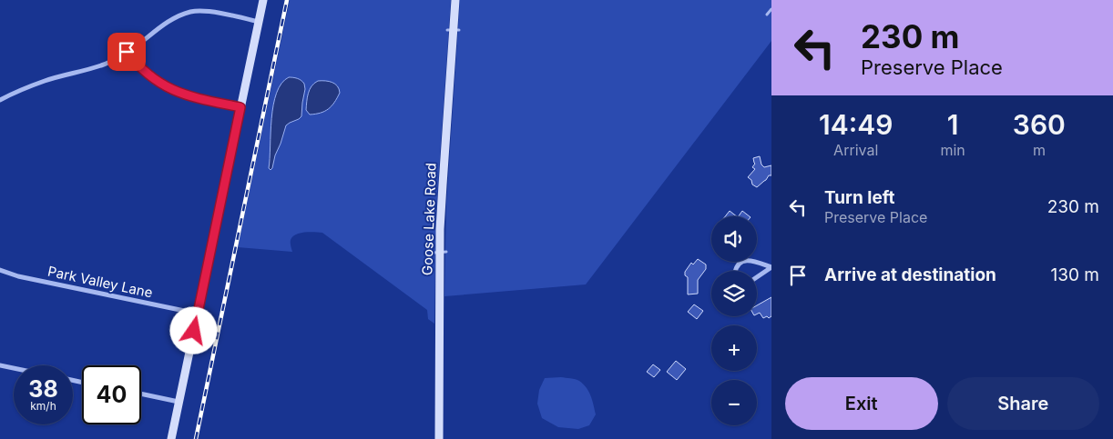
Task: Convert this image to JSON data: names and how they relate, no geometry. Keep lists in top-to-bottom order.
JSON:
{
  "streets": {
    "street": ["Goose Lake Road", "Park Valley Lane"]
  },
  "page": {
    "turn": ["230 m", "Preserve Place"],
    "eta": [
      "14:49",
      "Arrival",
      "1",
      "min",
      "360",
      "m"
    ],
    "list": [
      {
        "name": "Turn left",
        "note": "Preserve Place",
        "value": "230 m"
      },
      {
        "name": "Arrive at destination",
        "value": "130 m"
      }
    ],
    "map_buttons": ["+", "−"],
    "speed": "38 km/h",
    "limit": "40",
    "buttons": ["Exit", "Share"]
  }
}
